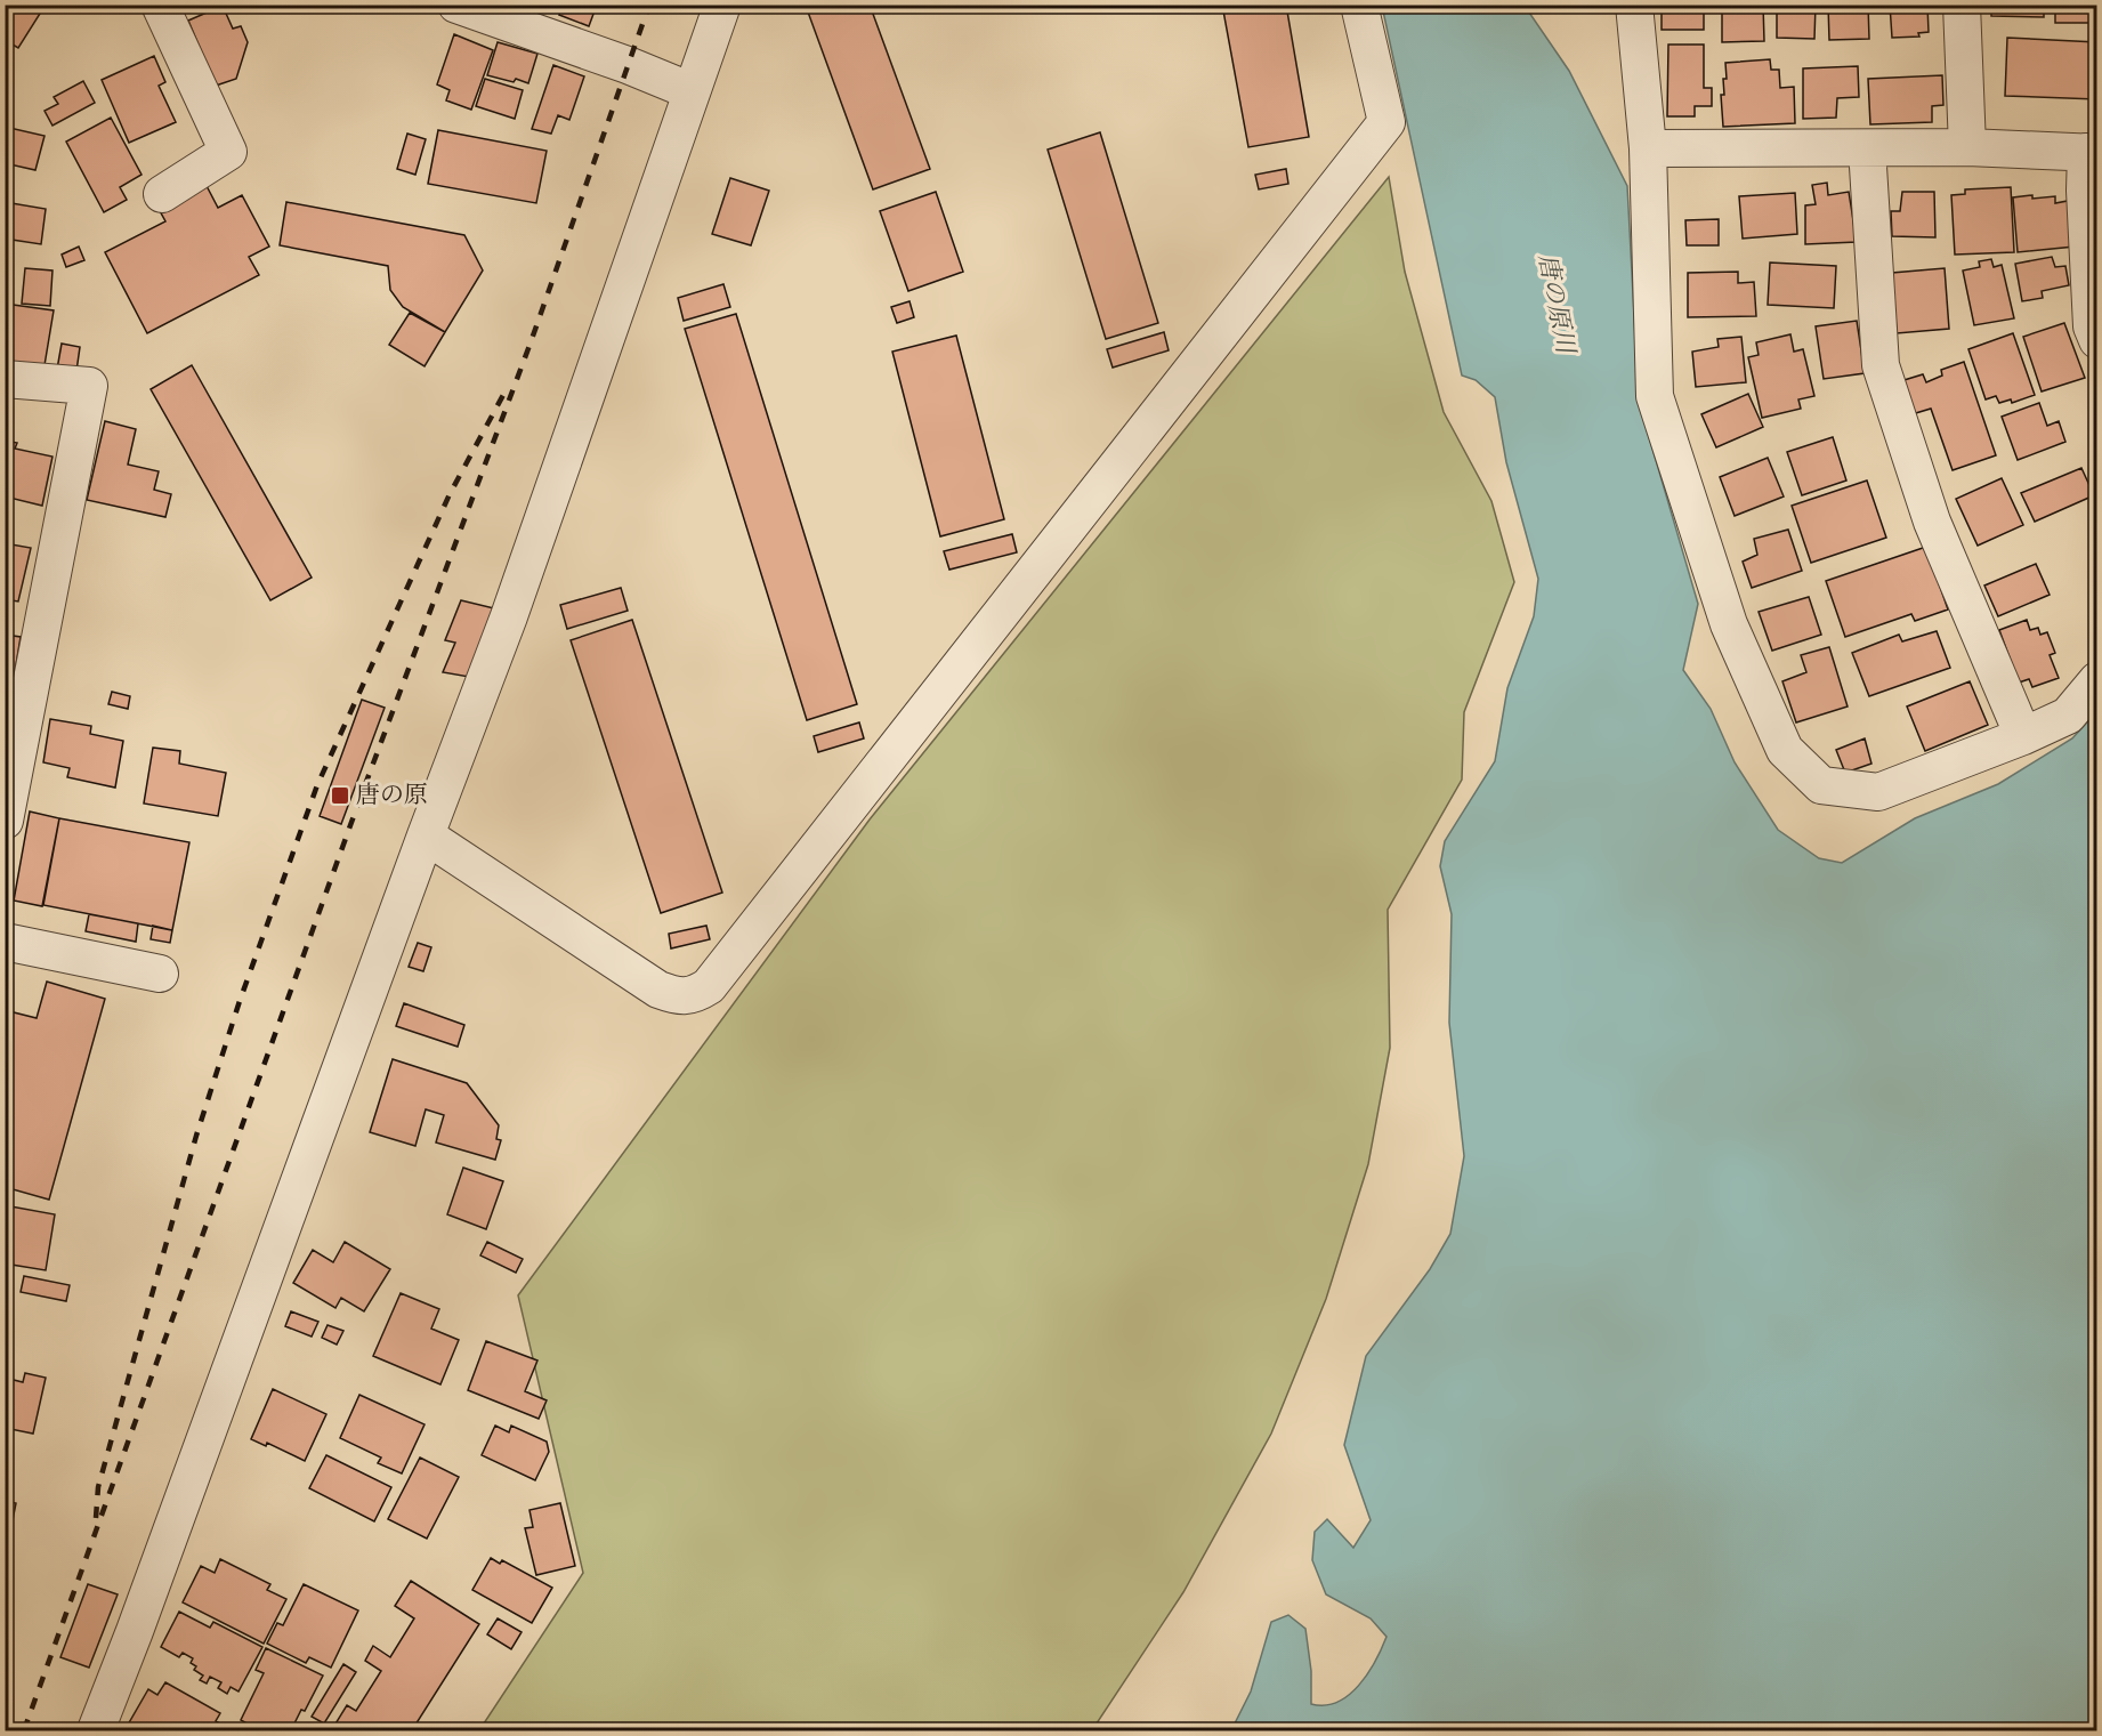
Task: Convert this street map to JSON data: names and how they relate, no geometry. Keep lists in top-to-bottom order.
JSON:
{
  "water": ["唐の原川"],
  "places": {
    "transit": ["唐の原"]
  }
}
